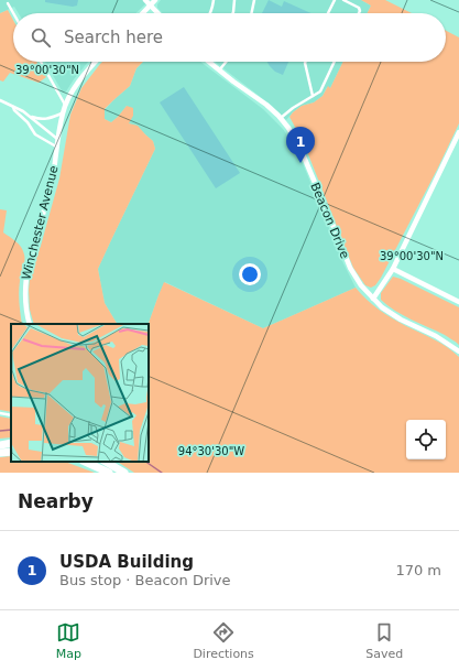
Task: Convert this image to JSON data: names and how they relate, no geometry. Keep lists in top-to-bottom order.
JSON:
{
  "streets": {
    "street": ["Beacon Drive", "Winchester Avenue"]
  },
  "page": {
    "search": "Search here",
    "pins": "1",
    "heading": "Nearby",
    "list": [
      {
        "mark": "1",
        "name": "USDA Building",
        "note": "Bus stop · Beacon Drive",
        "value": "170 m"
      }
    ],
    "nav": ["Map", "Directions", "Saved"]
  },
  "coordinates": ["39°00'30\"N", "94°30'30\"W"]
}
